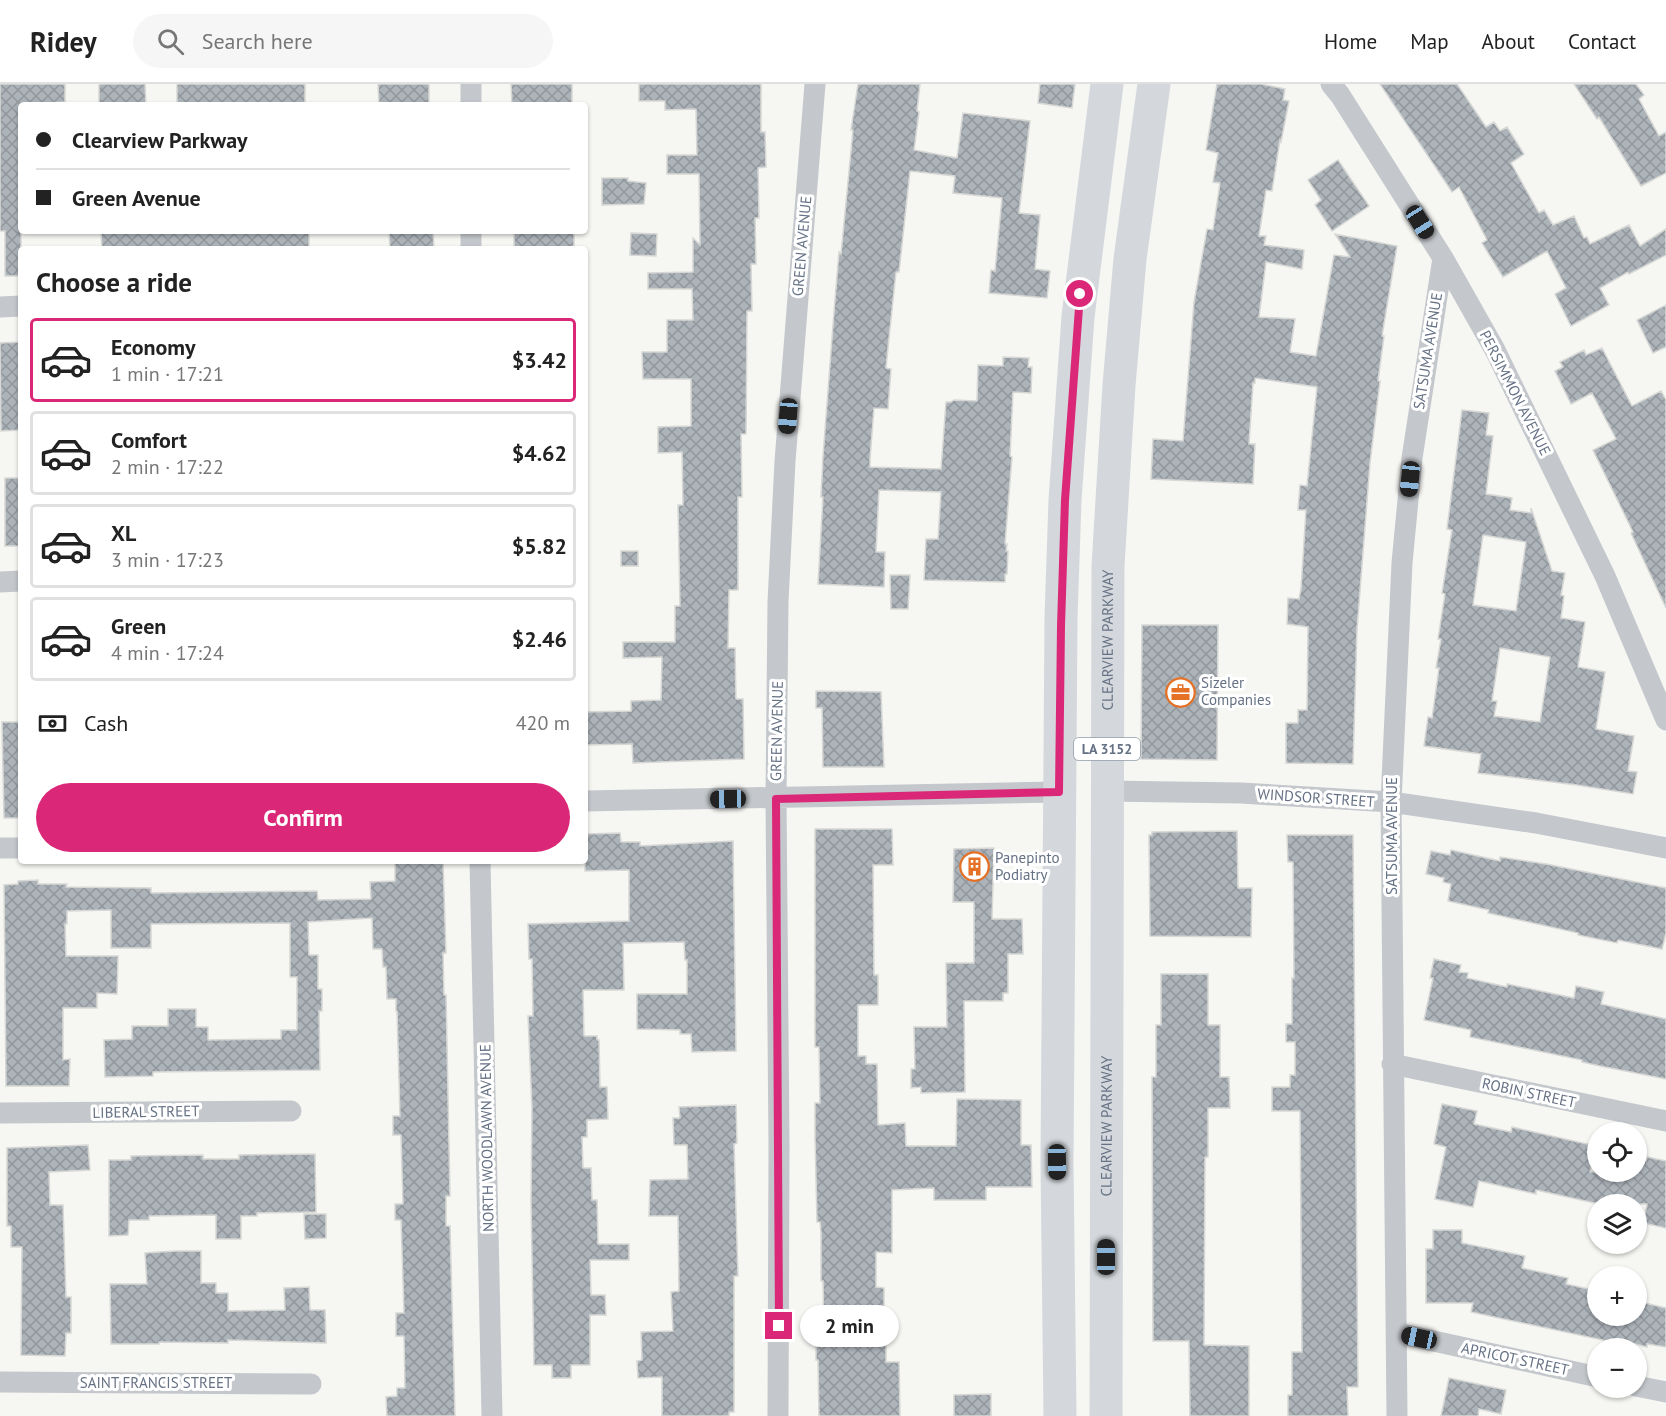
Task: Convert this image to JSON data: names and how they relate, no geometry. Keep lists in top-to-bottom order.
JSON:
{
  "streets": {
    "highway": ["CLEARVIEW PARKWAY", "LA 3152"],
    "street": [
      "GREEN AVENUE",
      "SATSUMA AVENUE",
      "PERSIMMON AVENUE",
      "WINDSOR STREET",
      "ROBIN STREET",
      "LIBERAL STREET",
      "NORTH WOODLAWN AVENUE",
      "APRICOT STREET",
      "SAINT FRANCIS STREET"
    ]
  },
  "crossings": [
    ["SATSUMA AVENUE", "PERSIMMON AVENUE"],
    ["SATSUMA AVENUE", "WINDSOR STREET"],
    ["SATSUMA AVENUE", "ROBIN STREET"],
    ["SATSUMA AVENUE", "APRICOT STREET"],
    ["CLEARVIEW PARKWAY", "WINDSOR STREET"]
  ],
  "places": {
    "office": ["Sizeler Companies"],
    "building": ["Panepinto Podiatry"]
  },
  "page": {
    "header": "Ridey",
    "search": "Search here",
    "nav": [
      "Home",
      "Map",
      "About",
      "Contact"
    ],
    "banner": ["Clearview Parkway", "Green Avenue"],
    "heading": "Choose a ride",
    "list": [
      {
        "name": "Economy",
        "note": "1 min · 17:21",
        "value": "$3.42"
      },
      {
        "name": "Comfort",
        "note": "2 min · 17:22",
        "value": "$4.62"
      },
      {
        "name": "XL",
        "note": "3 min · 17:23",
        "value": "$5.82"
      },
      {
        "name": "Green",
        "note": "4 min · 17:24",
        "value": "$2.46"
      }
    ],
    "pay": ["Cash", "420 m"],
    "buttons": "Confirm",
    "map_buttons": ["+", "−"],
    "bubble": "2 min"
  }
}
